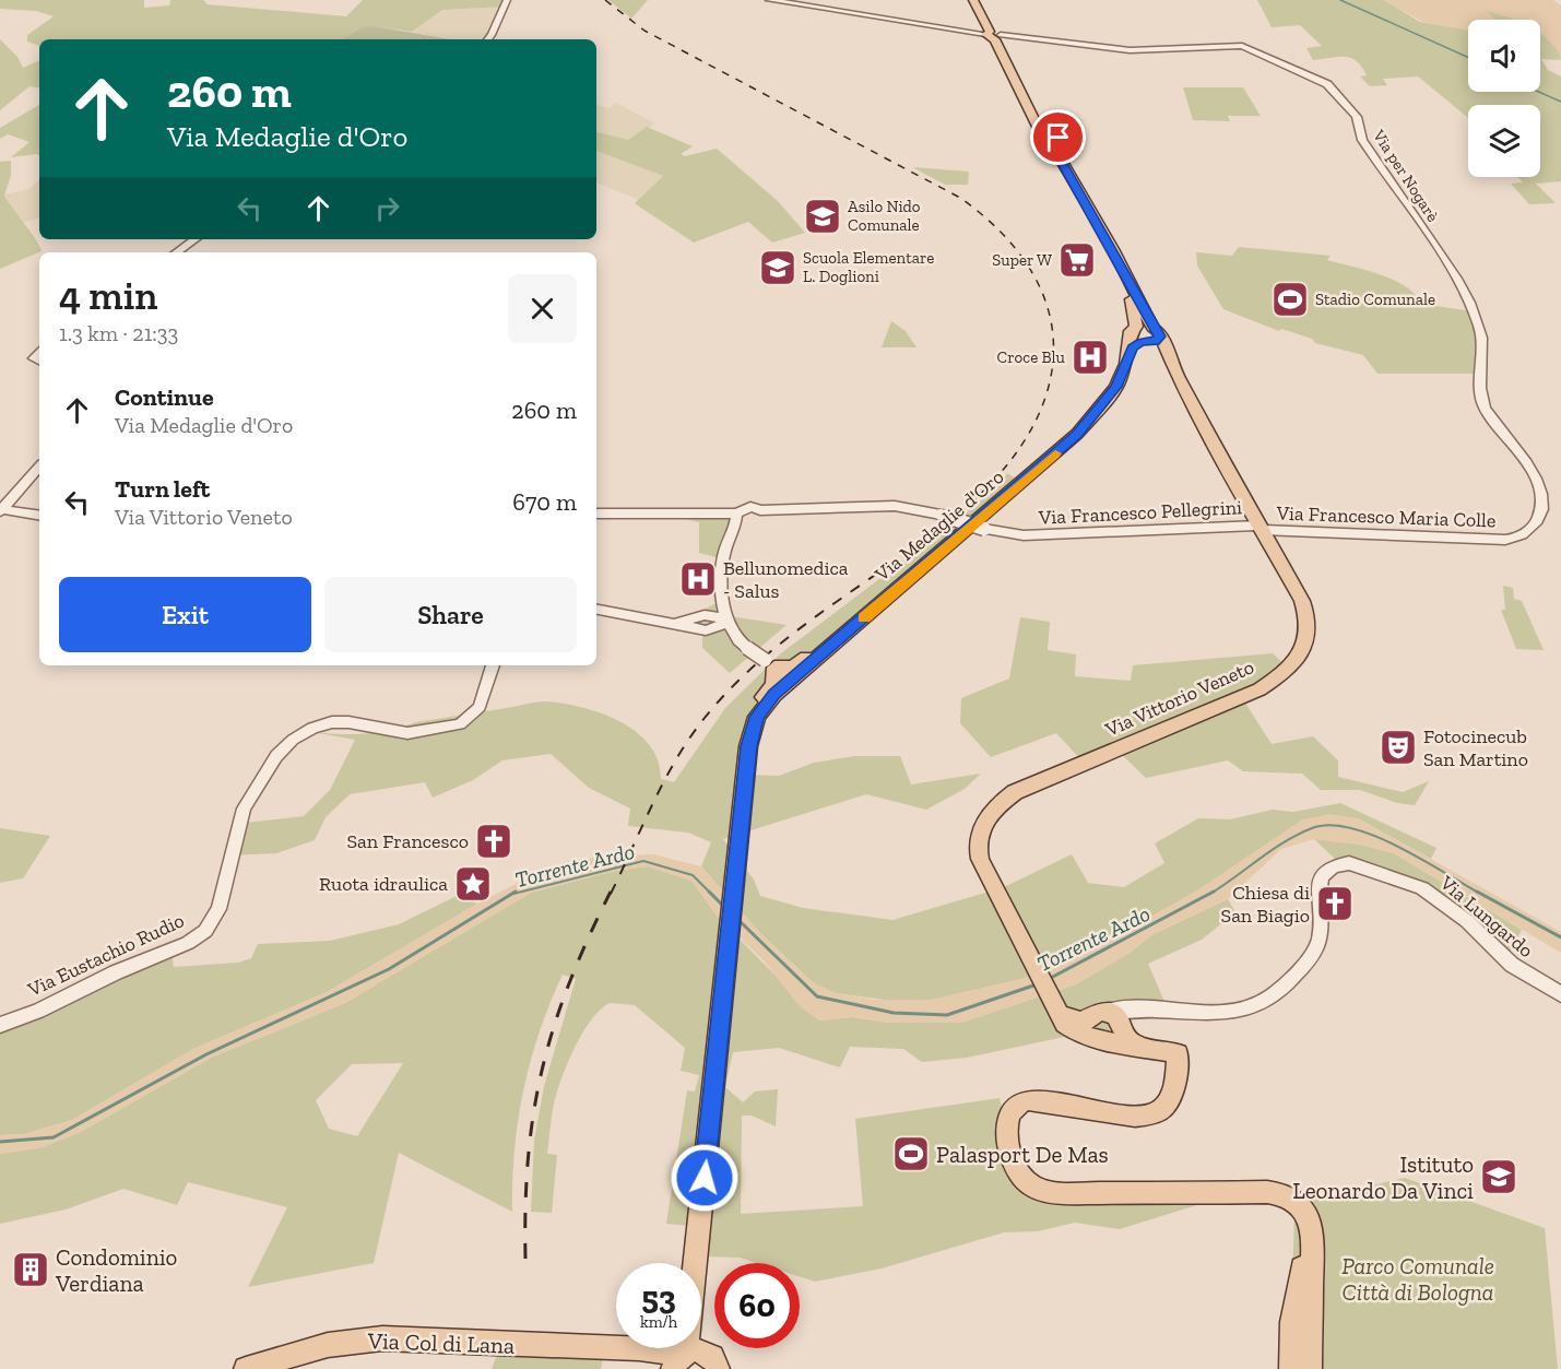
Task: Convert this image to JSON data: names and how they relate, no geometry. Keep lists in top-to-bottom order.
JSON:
{
  "streets": {
    "main road": ["Via Medaglie d'Oro", "Via Vittorio Veneto", "Via Col di Lana"],
    "street": [
      "Via per Nogarè",
      "Via Francesco Pellegrini",
      "Via Francesco Maria Colle",
      "Via Lungardo",
      "Via Eustachio Rudio"
    ]
  },
  "crossings": [
    ["Via per Nogarè", "Via Francesco Maria Colle"],
    ["Via per Nogarè", "Via Vittorio Veneto"],
    ["Via Francesco Pellegrini", "Via Francesco Maria Colle"],
    ["Via Francesco Pellegrini", "Via Vittorio Veneto"],
    ["Via Francesco Maria Colle", "Via Vittorio Veneto"],
    ["Via Medaglie d'Oro", "Via Vittorio Veneto"],
    ["Via Vittorio Veneto", "Via Lungardo"]
  ],
  "water": ["Torrente Ardo"],
  "parks": ["Parco Comunale Città di Bologna"],
  "places": {
    "school or university": ["Asilo Nido Comunale", "Scuola Elementare L. Doglioni", "Istituto Leonardo Da Vinci"],
    "supermarket": ["Super W"],
    "sports": ["Stadio Comunale", "Palasport De Mas"],
    "hospital": ["Croce Blu", "Bellunomedica - Salus"],
    "theatre": ["Fotocinecub San Martino"],
    "church": ["San Francesco", "Chiesa di San Biagio"],
    "place": ["Ruota idraulica"],
    "building": ["Condominio Verdiana"]
  },
  "page": {
    "turn": ["260 m", "Via Medaglie d'Oro"],
    "heading": ["4 min", "1.3 km · 21:33"],
    "list": [
      {
        "name": "Continue",
        "note": "Via Medaglie d'Oro",
        "value": "260 m"
      },
      {
        "name": "Turn left",
        "note": "Via Vittorio Veneto",
        "value": "670 m"
      }
    ],
    "buttons": ["Exit", "Share"],
    "speed": "53 km/h",
    "limit": "60"
  }
}
